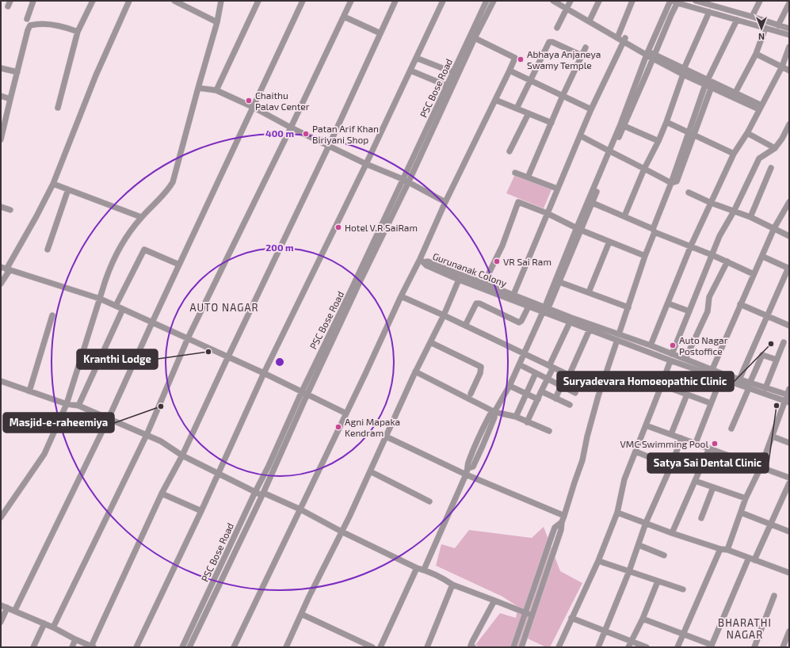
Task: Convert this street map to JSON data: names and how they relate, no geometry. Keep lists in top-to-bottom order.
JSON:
{
  "streets": {
    "street": ["PSC Bose Road", "Gurunanak Colony"]
  },
  "districts": ["AUTO NAGAR", "BHARATHI NAGAR"],
  "places": [
    "Abhaya Anjaneya Swamy Temple",
    "Chaithu Palav Center",
    "Patan Arif Khan Biriyani Shop",
    "Hotel V.R SaiRam",
    "VR Sai Ram",
    "Suryadevara Homoeopathic Clinic",
    "Auto Nagar Postoffice",
    "Kranthi Lodge",
    "Satya Sai Dental Clinic",
    "Masjid-e-raheemiya",
    "Agni Mapaka Kendram",
    "VMC Swimming Pool"
  ],
  "north": "bottom",
  "rings": ["400 m", "200 m"]
}
